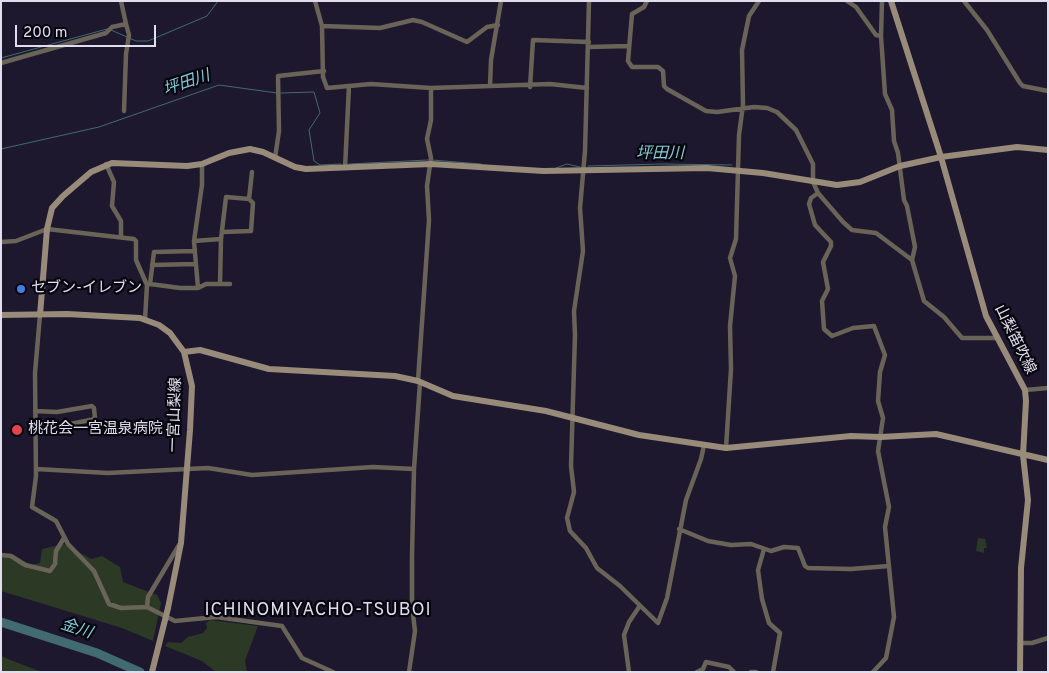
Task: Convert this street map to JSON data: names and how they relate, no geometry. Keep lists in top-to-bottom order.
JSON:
{
  "streets": {
    "street": ["山梨笛吹線", "一宮山梨線"]
  },
  "districts": ["ICHINOMIYACHO-TSUBOI"],
  "water": ["坪田川", "金川"],
  "places": ["セブン-イレブン", "桃花会一宮温泉病院"],
  "scale_bar": "200 m"
}
